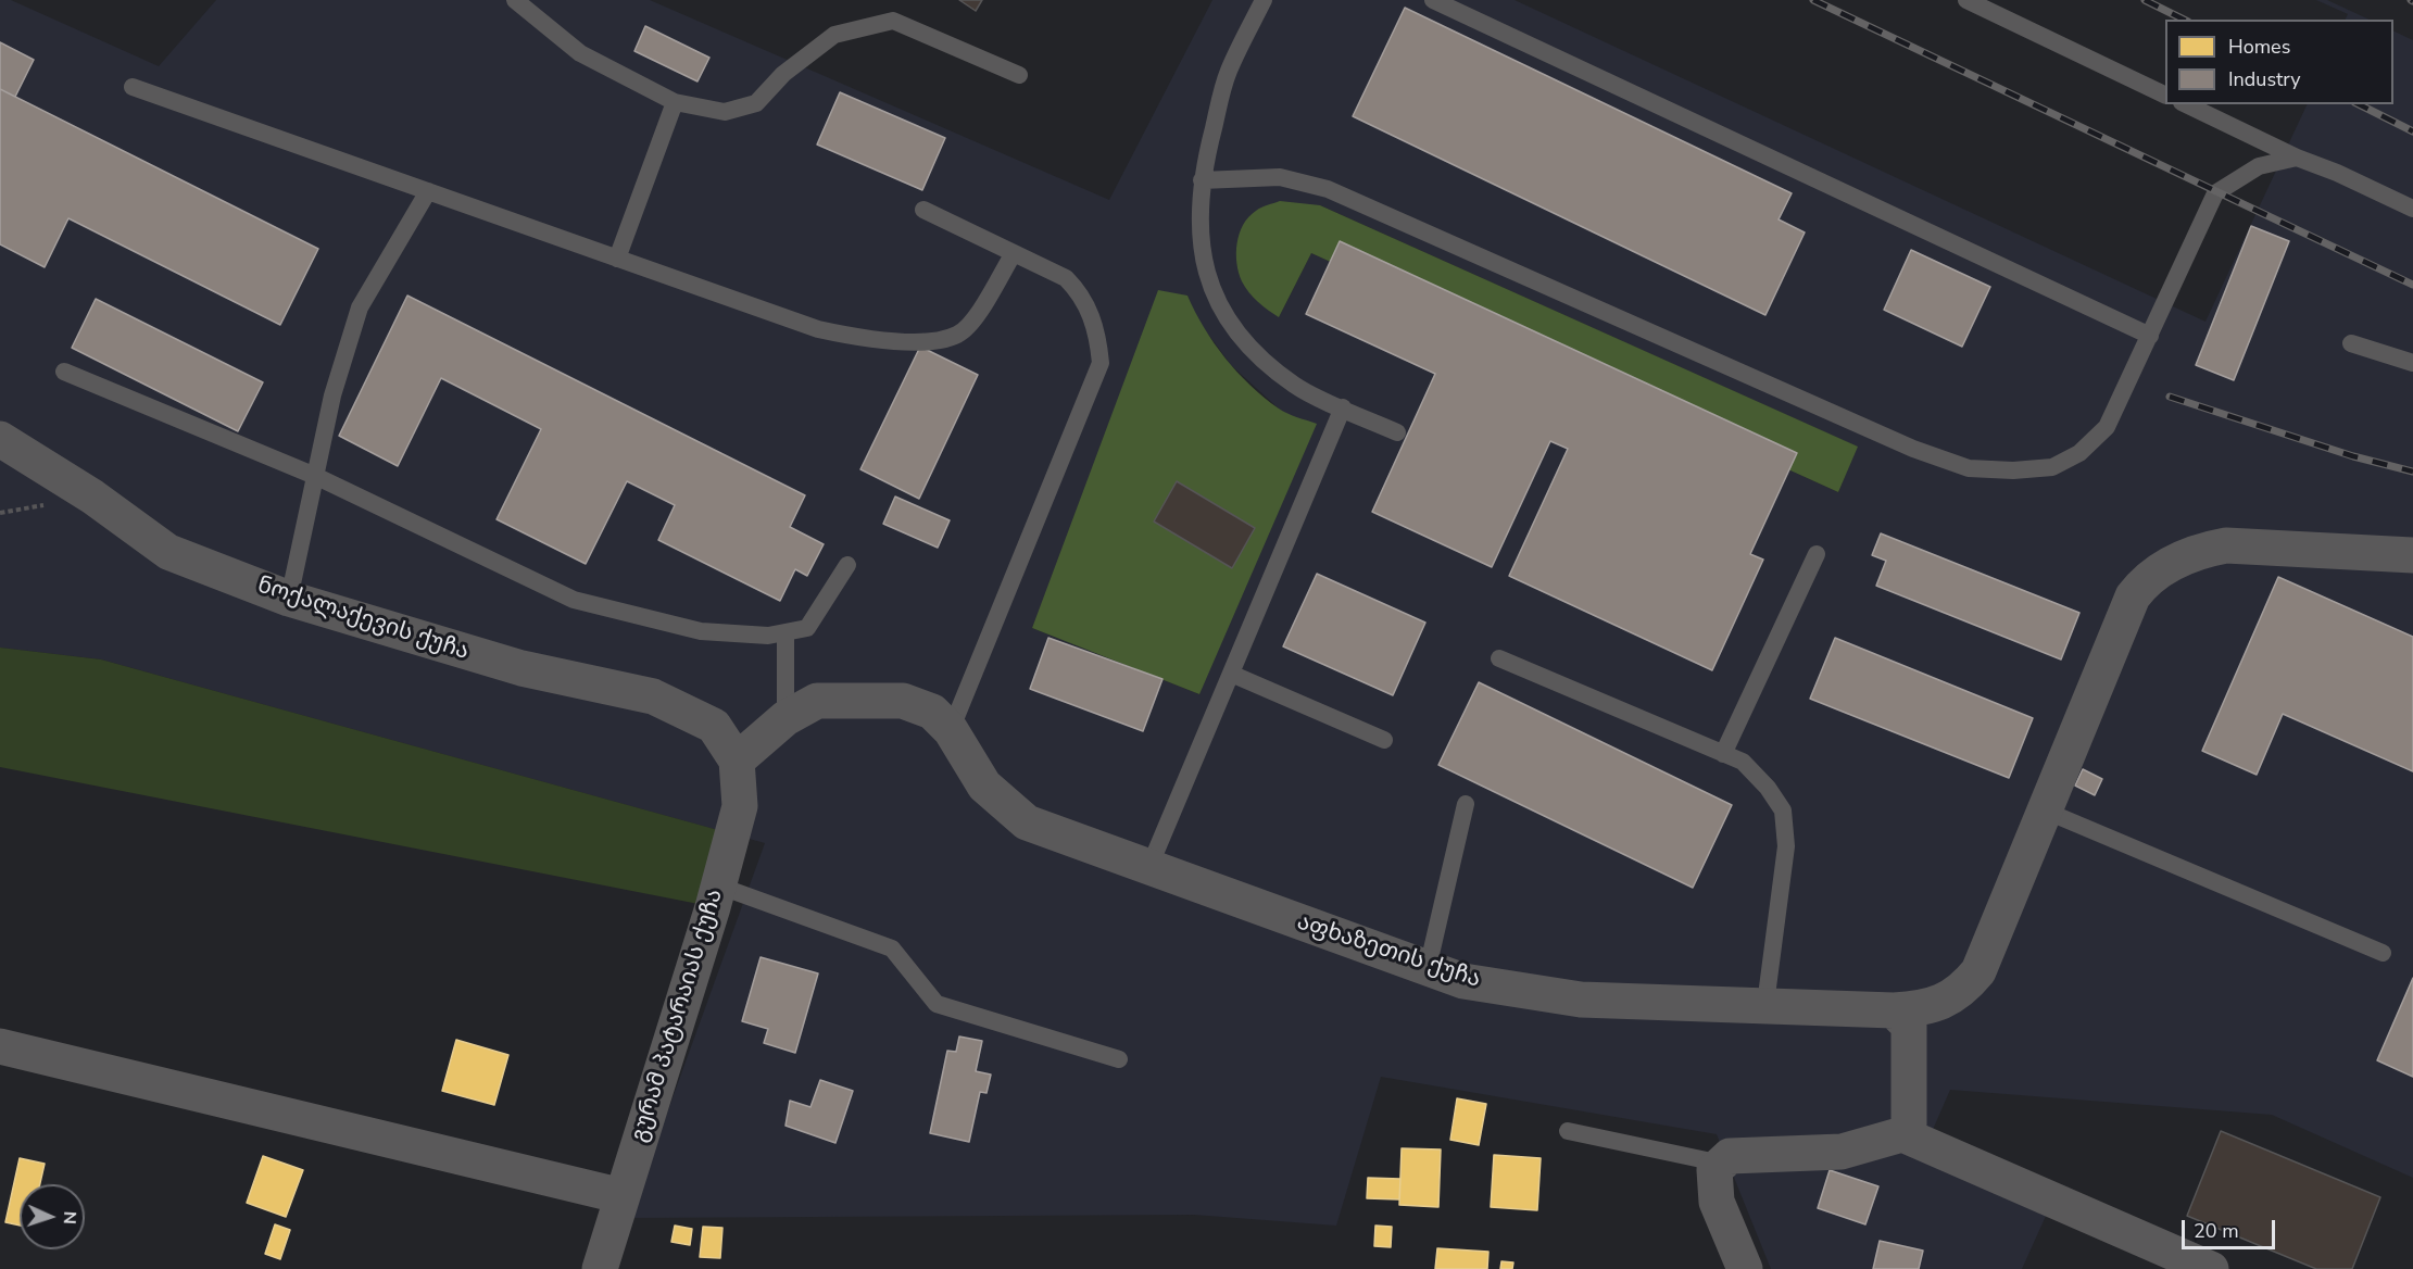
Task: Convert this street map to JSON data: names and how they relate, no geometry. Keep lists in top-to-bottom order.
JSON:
{
  "streets": {
    "street": ["ნოქალაქევის ქუჩა", "აფხაზეთის ქუჩა", "გურამ პატარაიას ქუჩა"]
  },
  "crossings": [
    ["ნოქალაქევის ქუჩა", "აფხაზეთის ქუჩა"],
    ["ნოქალაქევის ქუჩა", "გურამ პატარაიას ქუჩა"],
    ["აფხაზეთის ქუჩა", "გურამ პატარაიას ქუჩა"]
  ],
  "legend": ["Homes", "Industry"],
  "scale_bar": "20 m",
  "north": "right"
}
